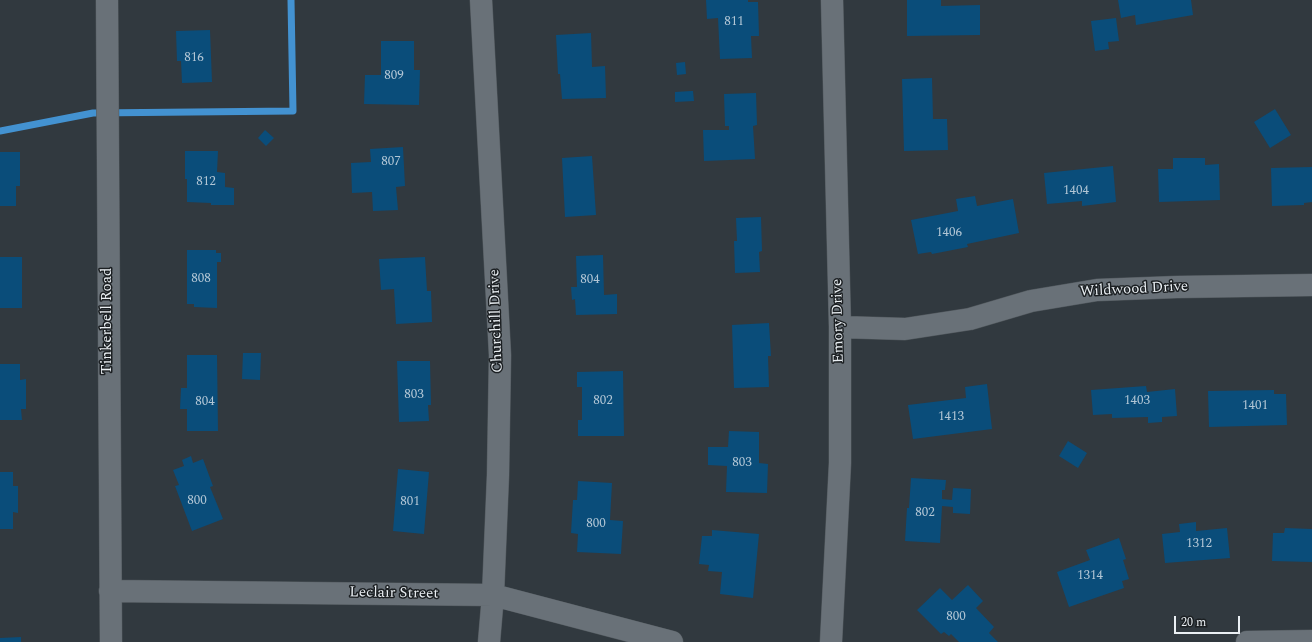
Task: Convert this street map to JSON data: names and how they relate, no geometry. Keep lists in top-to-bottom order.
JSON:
{
  "streets": {
    "street": [
      "Wildwood Drive",
      "Tinkerbell Road",
      "Churchill Drive",
      "Emory Drive",
      "Leclair Street"
    ]
  },
  "crossings": [
    ["Wildwood Drive", "Emory Drive"],
    ["Tinkerbell Road", "Leclair Street"],
    ["Churchill Drive", "Leclair Street"]
  ],
  "house_numbers": [
    "811",
    "816",
    "809",
    "807",
    "812",
    "1404",
    "1406",
    "808",
    "804",
    "803",
    "802",
    "1403",
    "804",
    "1401",
    "1413",
    "803",
    "800",
    "801",
    "802",
    "800",
    "1312",
    "1314",
    "800"
  ],
  "scale_bar": "20 m"
}
